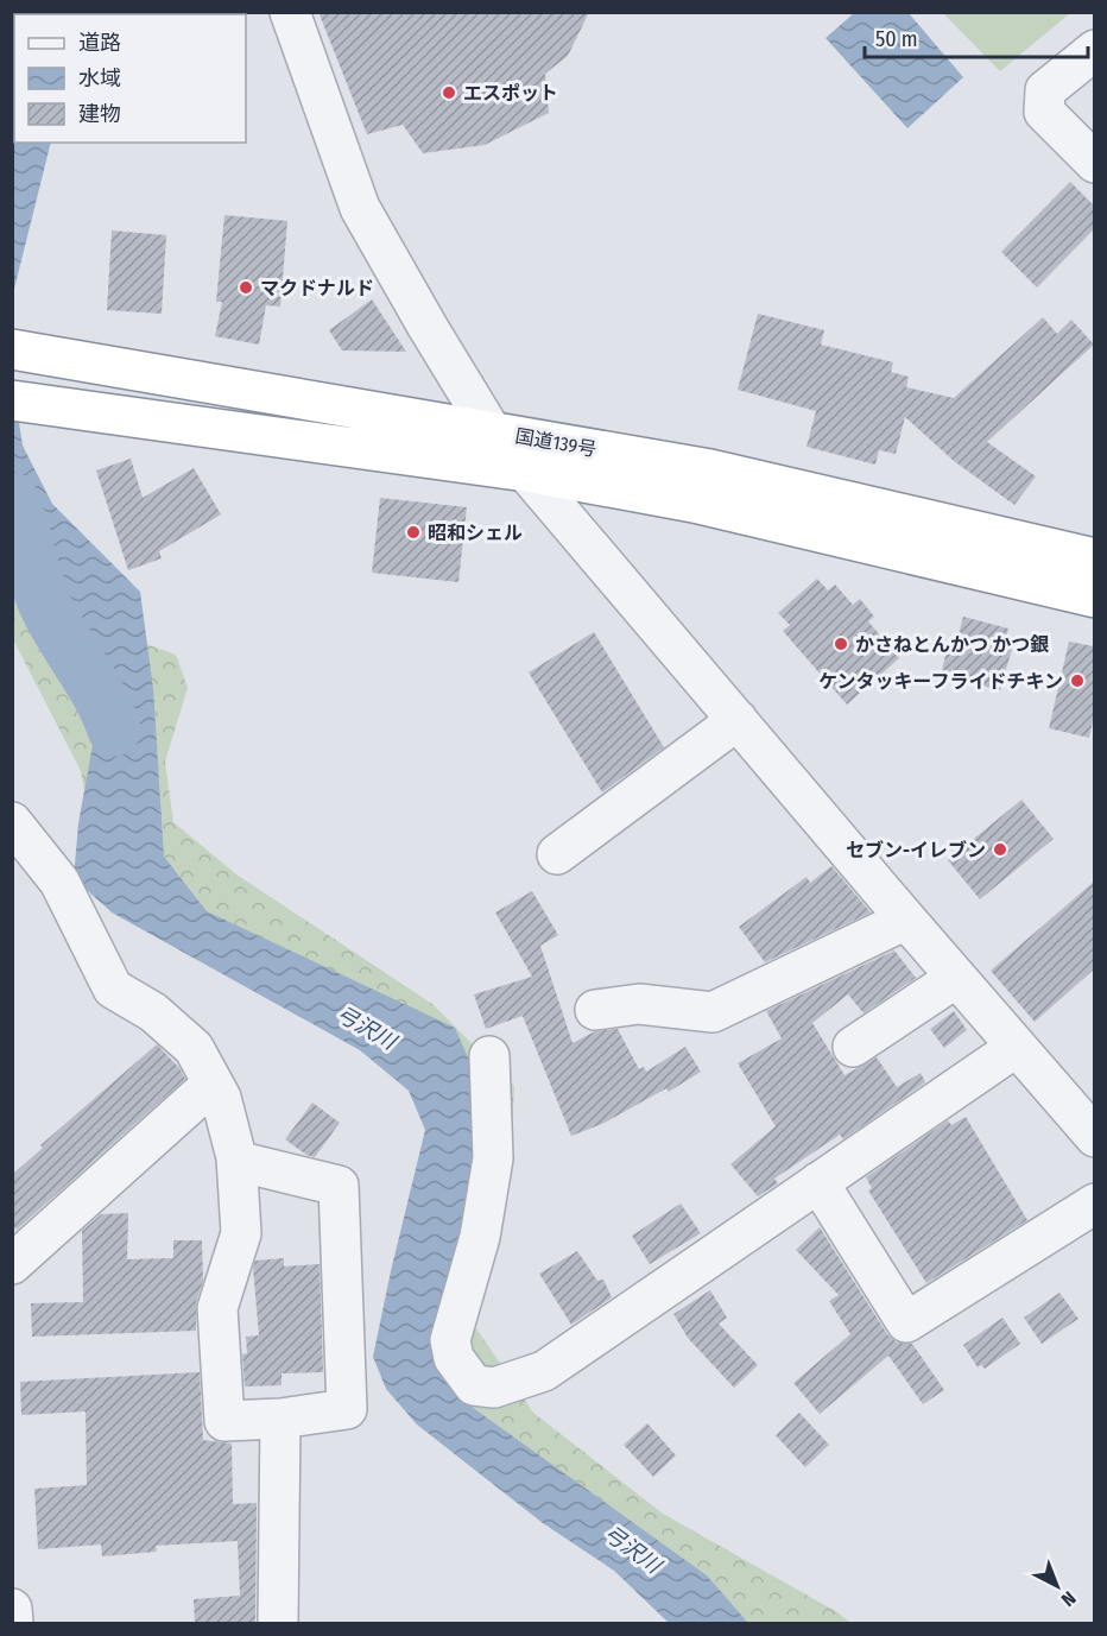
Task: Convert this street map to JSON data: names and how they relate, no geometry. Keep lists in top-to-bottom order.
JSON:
{
  "streets": {
    "highway": ["国道139号"]
  },
  "water": ["弓沢川"],
  "places": [
    "エスポット",
    "マクドナルド",
    "昭和シェル",
    "かさねとんかつ かつ銀",
    "ケンタッキーフライドチキン",
    "セブン-イレブン"
  ],
  "legend": ["道路", "水域", "建物"],
  "scale_bar": "50 m",
  "north": "bottom right"
}
